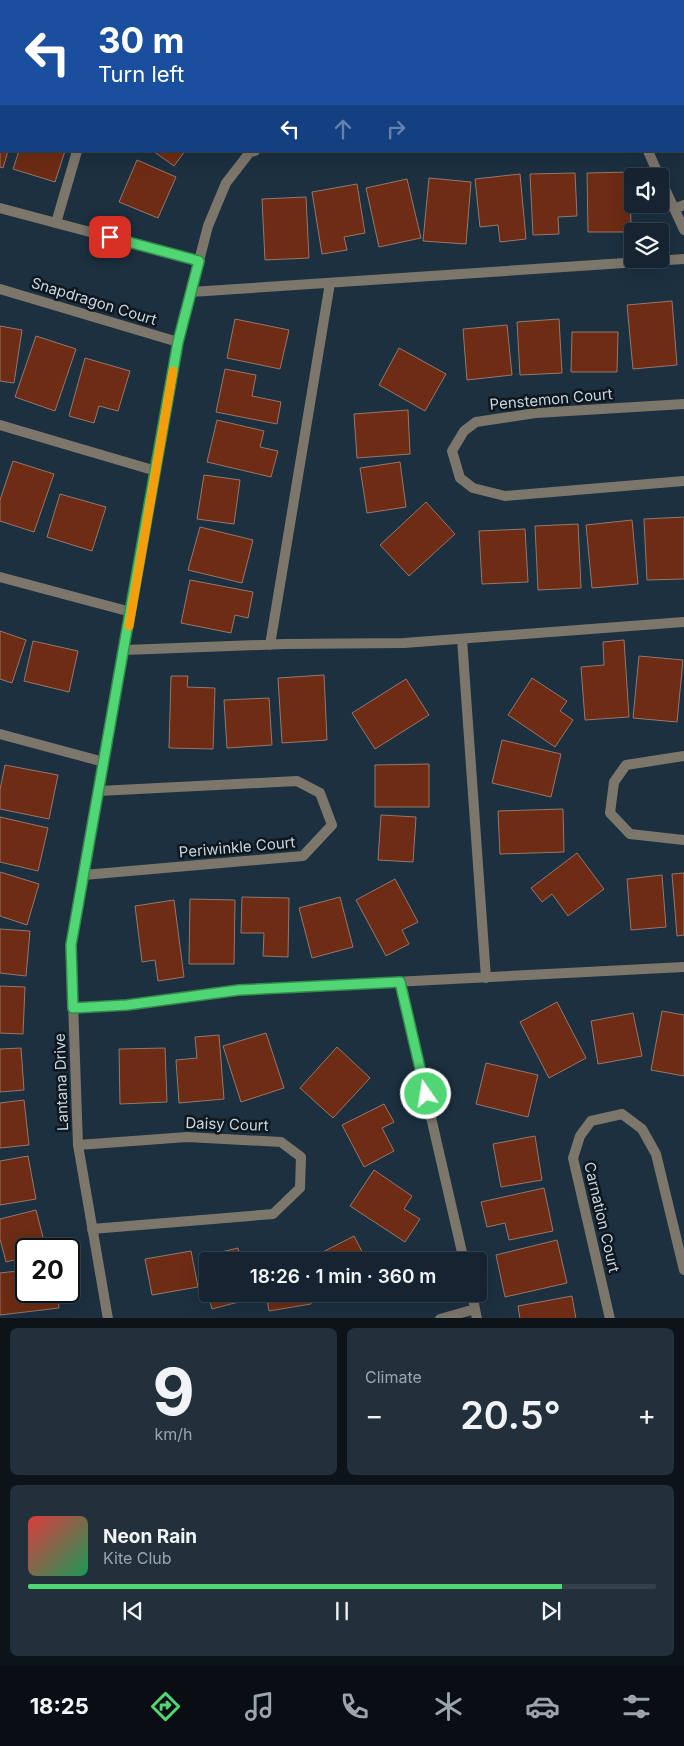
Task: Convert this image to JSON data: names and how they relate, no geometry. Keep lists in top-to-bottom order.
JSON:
{
  "streets": {
    "street": [
      "Snapdragon Court",
      "Penstemon Court",
      "Periwinkle Court",
      "Lantana Drive",
      "Daisy Court",
      "Carnation Court"
    ]
  },
  "crossings": [
    ["Snapdragon Court", "Lantana Drive"],
    ["Periwinkle Court", "Lantana Drive"],
    ["Lantana Drive", "Daisy Court"]
  ],
  "page": {
    "turn": ["30 m", "Turn left"],
    "limit": "20",
    "trip": "18:26 · 1 min · 360 m",
    "tile": [
      ["9", "km/h"],
      "Climate"
    ],
    "heat": ["−", "20.5°", "+"],
    "song": ["Neon Rain", "Kite Club"],
    "tabs": "18:25"
  }
}
